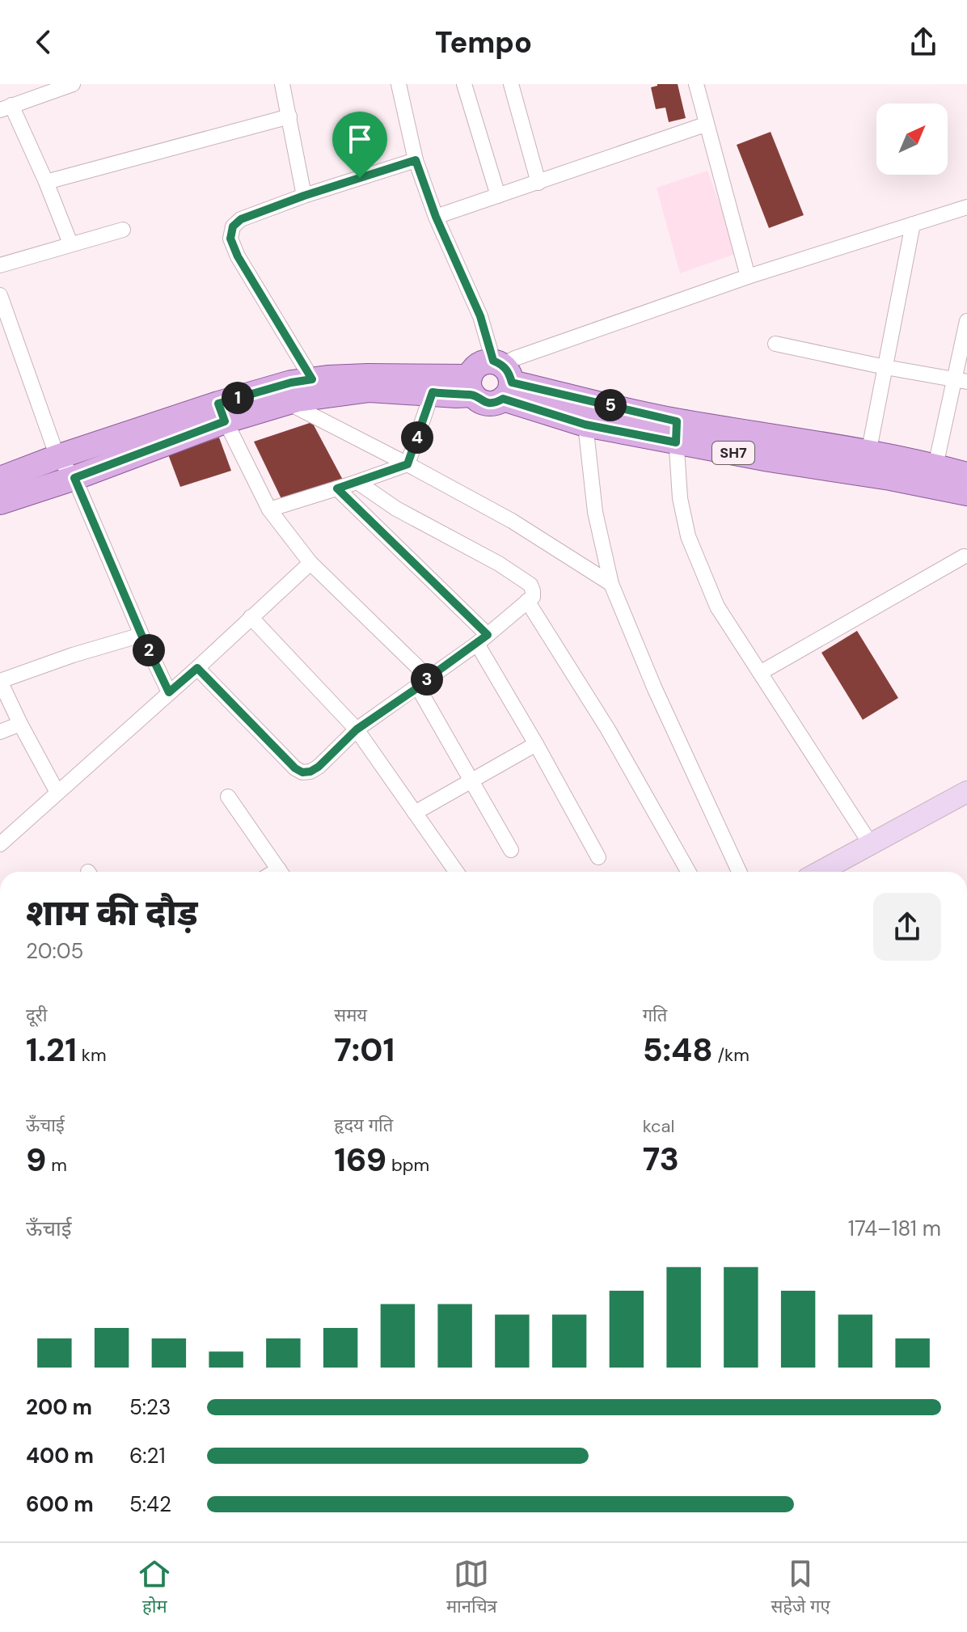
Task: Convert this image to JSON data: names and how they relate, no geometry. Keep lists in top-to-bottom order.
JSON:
{
  "streets": {
    "main road": ["SH7"]
  },
  "north": "top right",
  "page": {
    "header": "Tempo",
    "pins": [
      "1",
      "5",
      "4",
      "2",
      "3"
    ],
    "heading": ["शाम की दौड़", "20:05"],
    "stats": [
      ["दूरी", "1.21 km"],
      ["समय", "7:01"],
      ["गति", "5:48 /km"],
      ["ऊँचाई", "9 m"],
      ["हृदय गति", "169 bpm"],
      ["kcal", "73"]
    ],
    "chart": ["ऊँचाई", "174–181 m"],
    "list": [
      {
        "name": "200 m",
        "note": "5:23"
      },
      {
        "name": "400 m",
        "note": "6:21"
      },
      {
        "name": "600 m",
        "note": "5:42"
      }
    ],
    "tabs": ["होम", "मानचित्र", "सहेजे गए"]
  }
}
